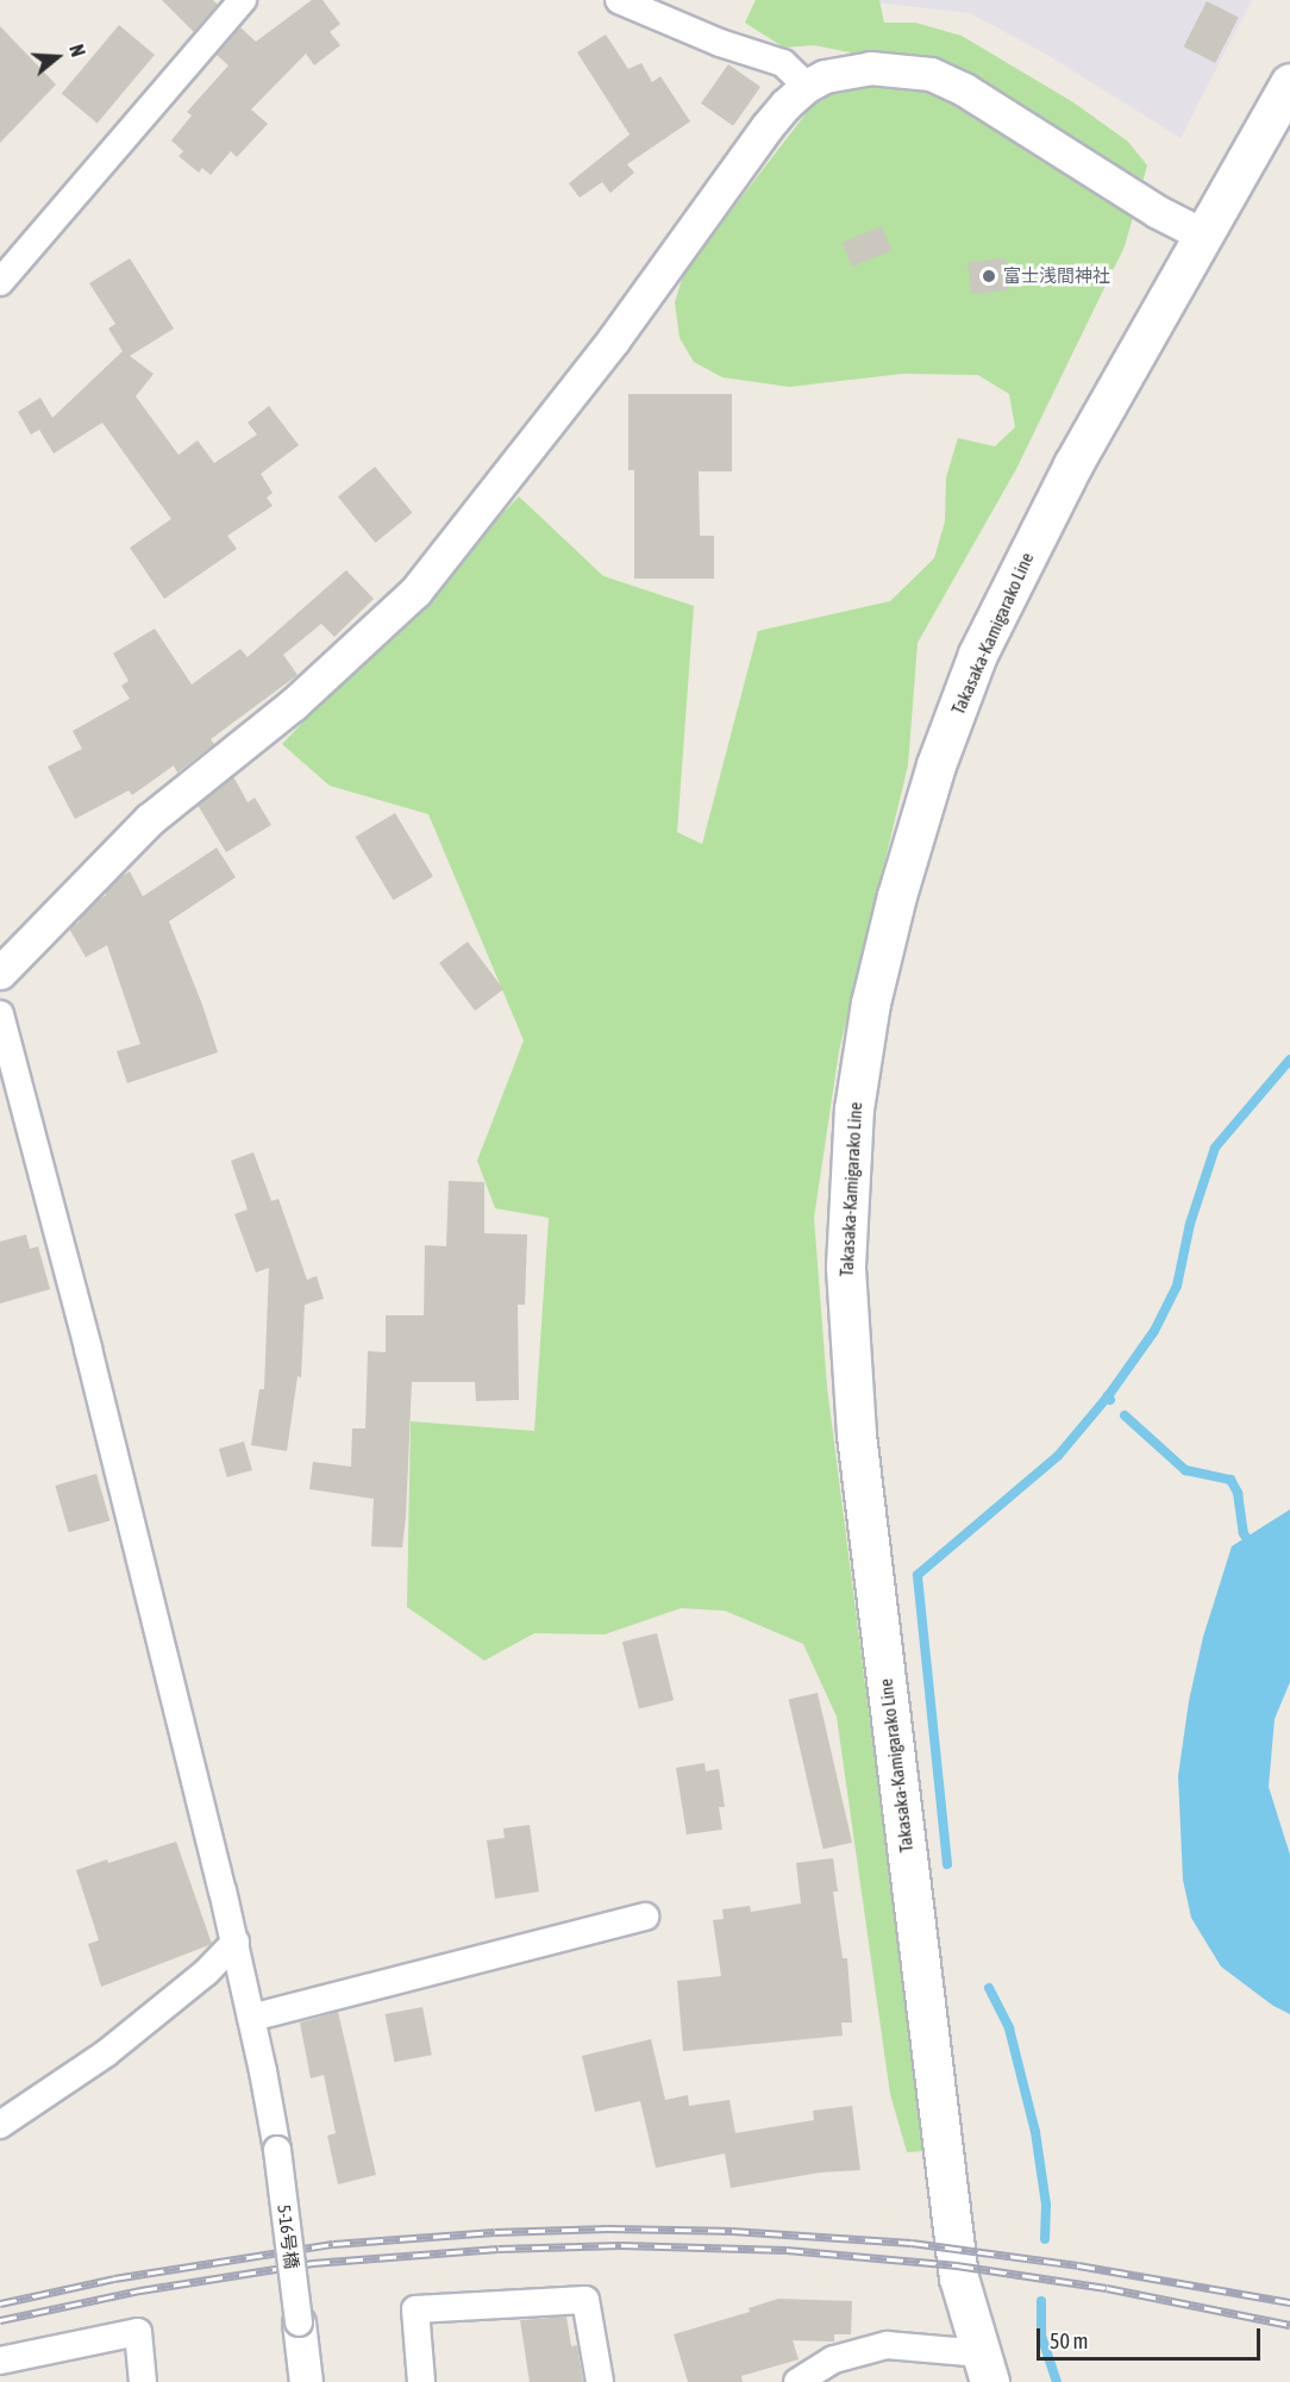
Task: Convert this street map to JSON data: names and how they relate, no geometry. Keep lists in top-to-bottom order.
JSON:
{
  "streets": {
    "main road": ["Takasaka-Kamigarako Line"],
    "street": ["5-16号橋"]
  },
  "places": ["富士浅間神社"],
  "scale_bar": "50 m",
  "north": "right"
}
